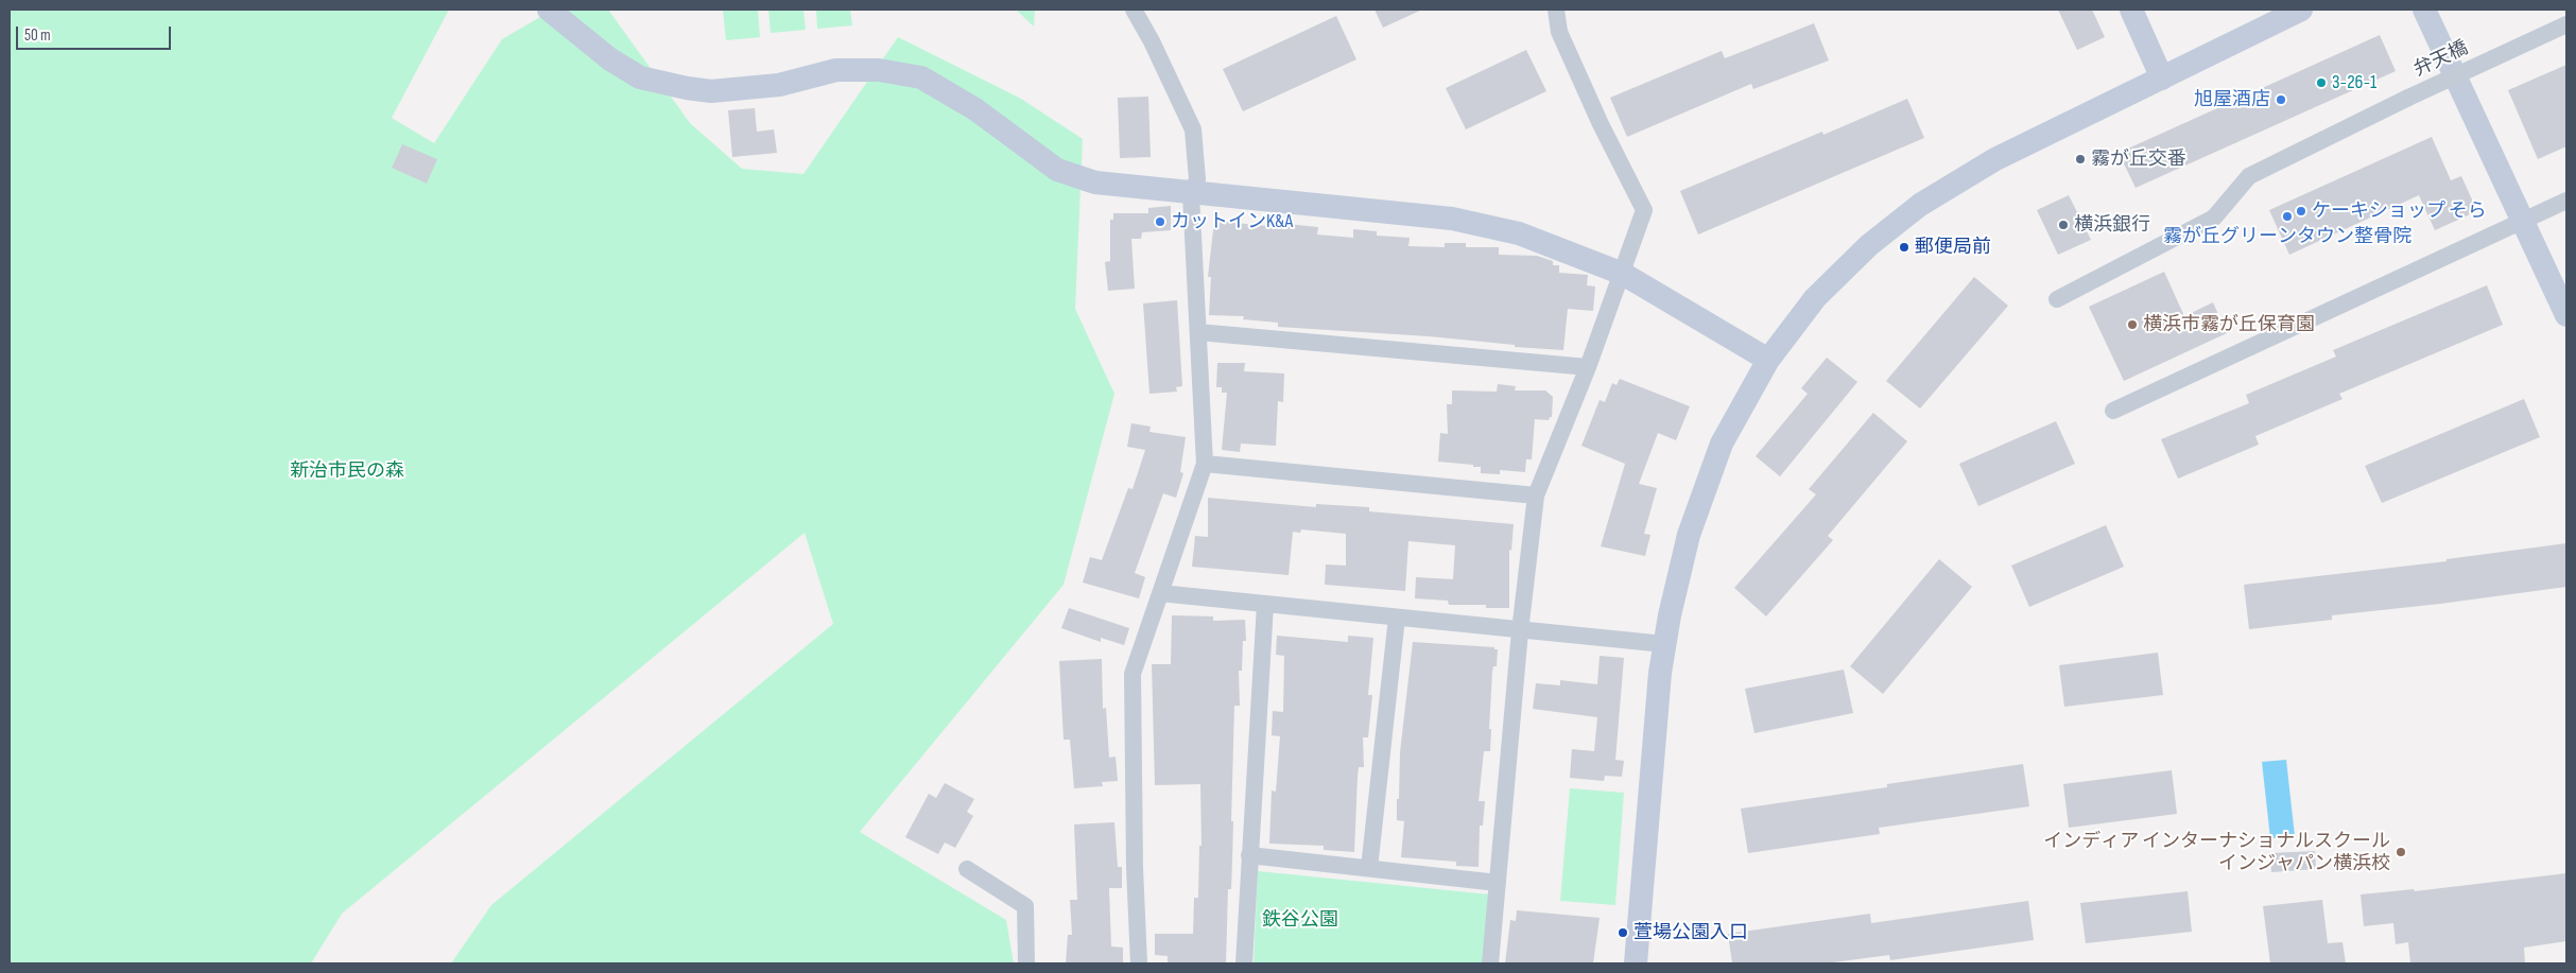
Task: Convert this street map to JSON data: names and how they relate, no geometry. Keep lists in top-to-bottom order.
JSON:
{
  "streets": {
    "street": ["弁天橋"]
  },
  "parks": ["新治市民の森", "鉄谷公園"],
  "places": [
    "3-26-1",
    "旭屋酒店",
    "霧が丘交番",
    "ケーキショップ そら",
    "霧が丘グリーンタウン整骨院",
    "カットインK&A",
    "横浜銀行",
    "郵便局前",
    "横浜市霧が丘保育園",
    "インディア インターナショナルスクール インジャパン横浜校",
    "萱場公園入口"
  ],
  "scale_bar": "50 m"
}
